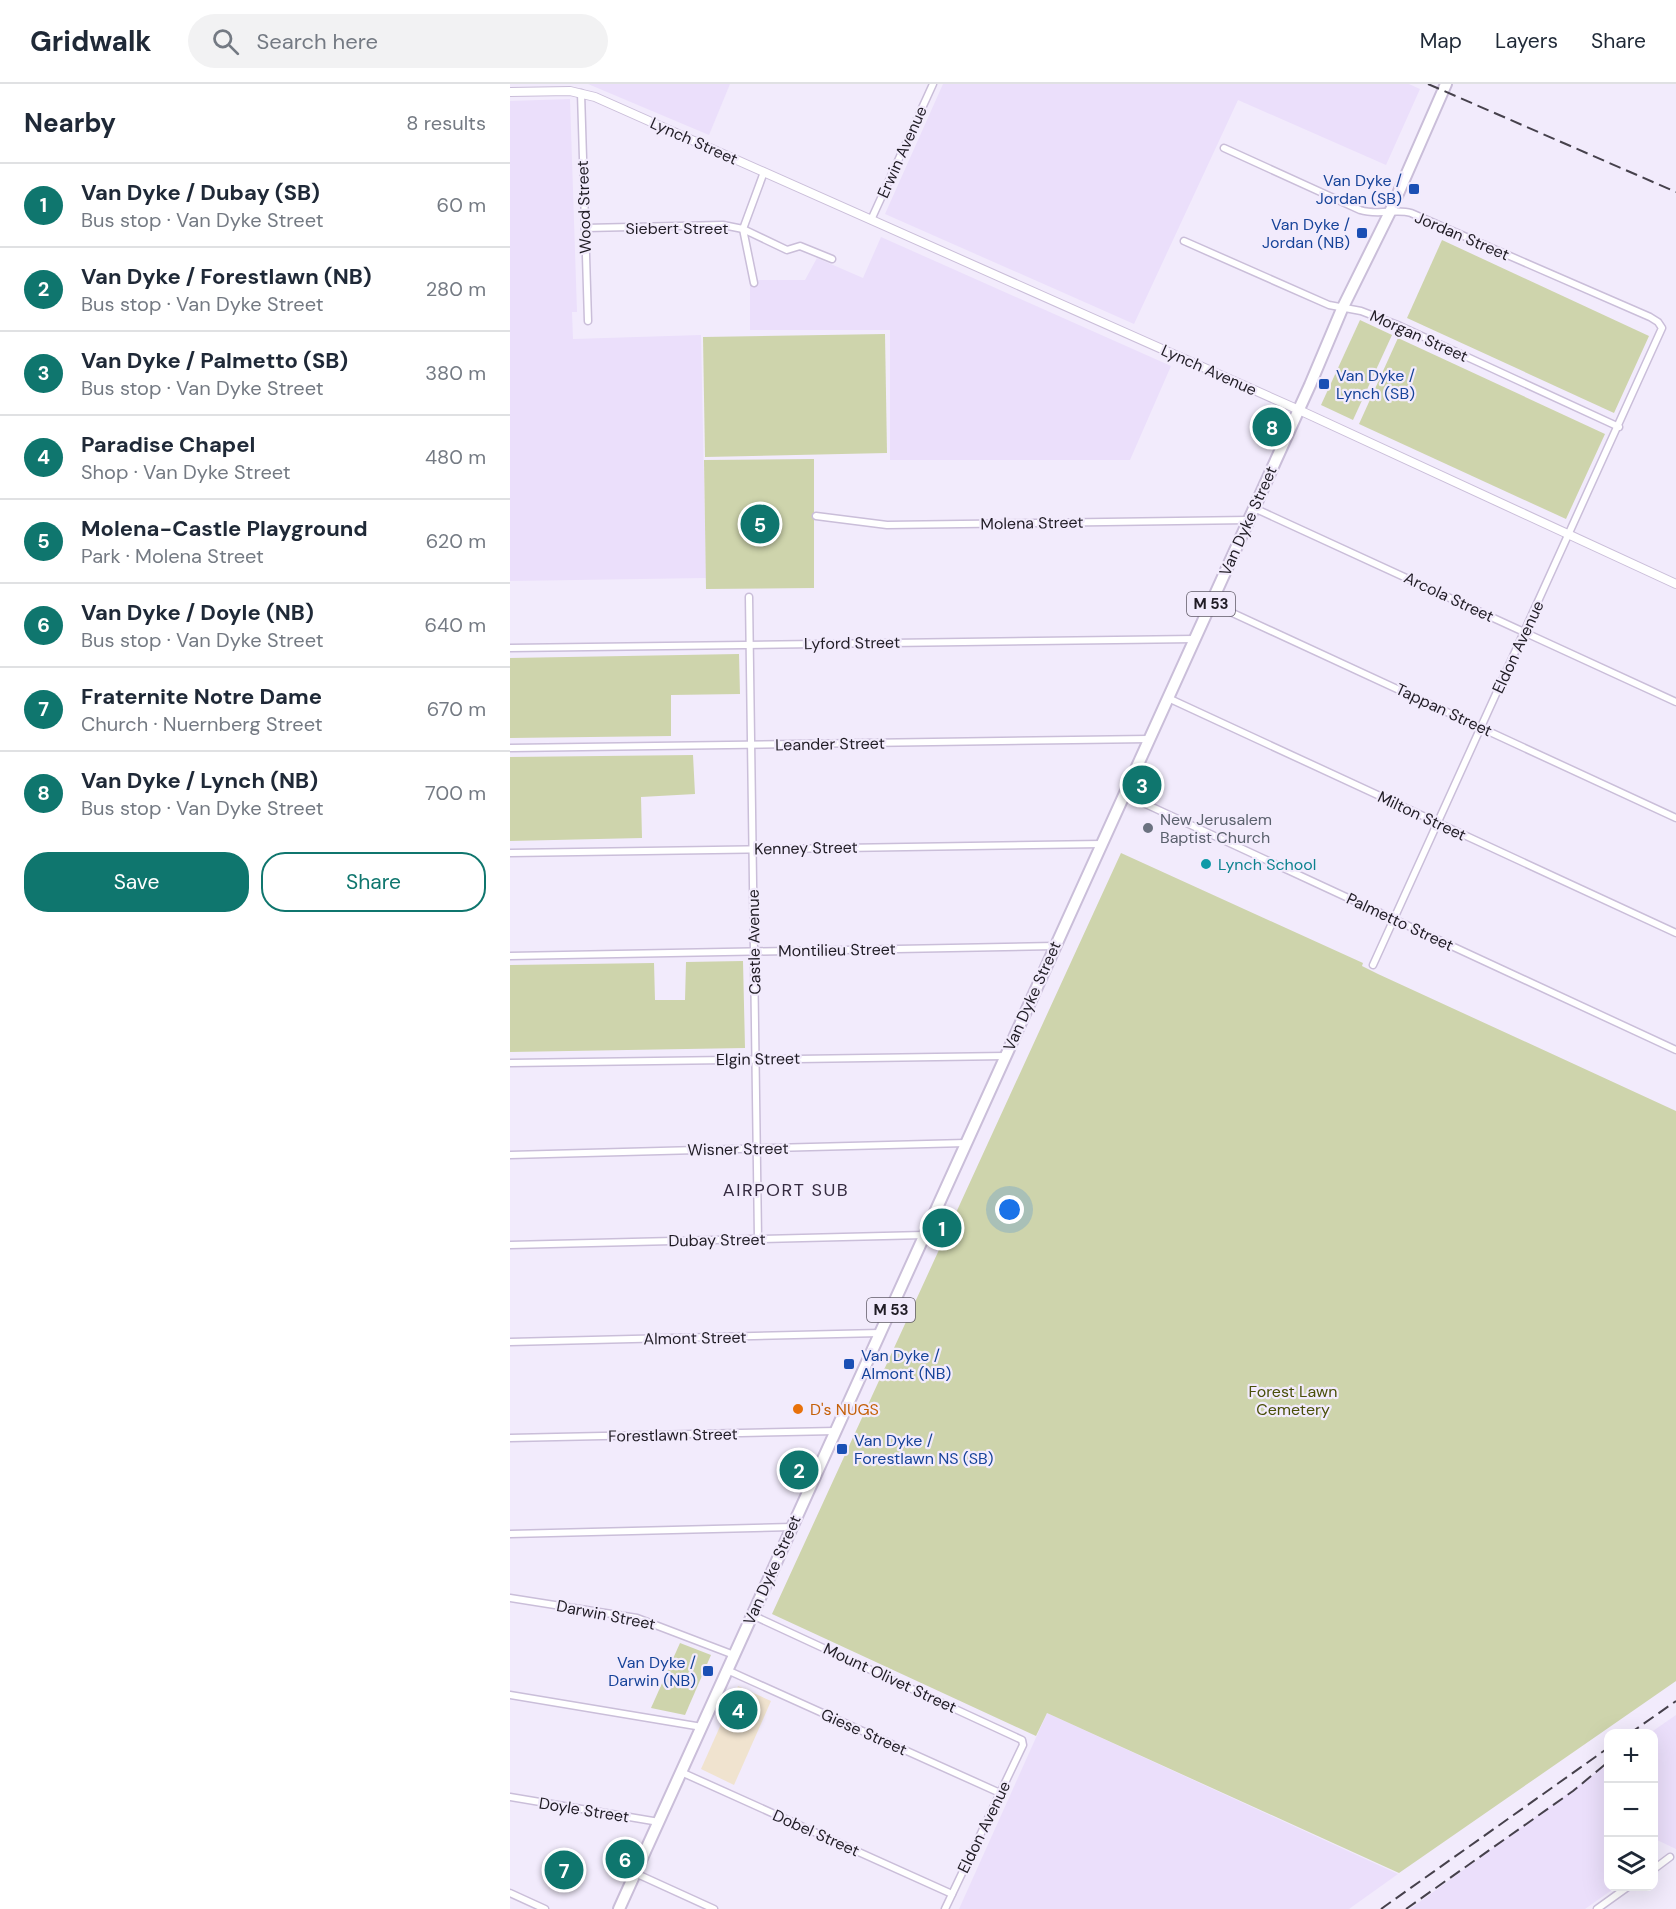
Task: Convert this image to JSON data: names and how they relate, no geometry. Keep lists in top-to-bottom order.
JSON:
{
  "streets": {
    "main road": ["Van Dyke Street", "M 53"],
    "street": [
      "Lynch Street",
      "Erwin Avenue",
      "Wood Street",
      "Siebert Street",
      "Jordan Street",
      "Morgan Street",
      "Lynch Avenue",
      "Molena Street",
      "Arcola Street",
      "Lyford Street",
      "Eldon Avenue",
      "Tappan Street",
      "Leander Street",
      "Milton Street",
      "Kenney Street",
      "Palmetto Street",
      "Castle Avenue",
      "Montilieu Street",
      "Elgin Street",
      "Wisner Street",
      "Dubay Street",
      "Almont Street",
      "Forestlawn Street",
      "Darwin Street",
      "Mount Olivet Street",
      "Giese Street",
      "Doyle Street",
      "Dobel Street"
    ]
  },
  "crossings": [
    ["Lynch Street", "Erwin Avenue"],
    ["Lynch Street", "Wood Street"],
    ["Lynch Street", "Lynch Avenue"],
    ["Erwin Avenue", "Lynch Avenue"],
    ["Wood Street", "Siebert Street"],
    ["Jordan Street", "Van Dyke Street"],
    ["Jordan Street", "Eldon Avenue"],
    ["Morgan Street", "Van Dyke Street"],
    ["Morgan Street", "Eldon Avenue"],
    ["Lynch Avenue", "Van Dyke Street"],
    ["Lynch Avenue", "Eldon Avenue"],
    ["Van Dyke Street", "Molena Street"],
    ["Van Dyke Street", "Arcola Street"],
    ["Van Dyke Street", "Lyford Street"],
    ["Van Dyke Street", "Tappan Street"],
    ["Van Dyke Street", "Leander Street"],
    ["Van Dyke Street", "Milton Street"],
    ["Van Dyke Street", "Kenney Street"],
    ["Van Dyke Street", "Palmetto Street"],
    ["Van Dyke Street", "Montilieu Street"],
    ["Van Dyke Street", "Elgin Street"],
    ["Van Dyke Street", "Wisner Street"],
    ["Van Dyke Street", "Dubay Street"],
    ["Van Dyke Street", "Almont Street"],
    ["Van Dyke Street", "Forestlawn Street"],
    ["Van Dyke Street", "Darwin Street"],
    ["Van Dyke Street", "Mount Olivet Street"],
    ["Van Dyke Street", "Giese Street"],
    ["Van Dyke Street", "Doyle Street"],
    ["Van Dyke Street", "Dobel Street"],
    ["Arcola Street", "Eldon Avenue"],
    ["Lyford Street", "Castle Avenue"],
    ["Eldon Avenue", "Tappan Street"],
    ["Eldon Avenue", "Milton Street"],
    ["Eldon Avenue", "Palmetto Street"],
    ["Eldon Avenue", "Mount Olivet Street"],
    ["Eldon Avenue", "Giese Street"],
    ["Eldon Avenue", "Dobel Street"],
    ["Leander Street", "Castle Avenue"],
    ["Kenney Street", "Castle Avenue"],
    ["Castle Avenue", "Montilieu Street"],
    ["Castle Avenue", "Elgin Street"],
    ["Castle Avenue", "Wisner Street"],
    ["Castle Avenue", "Dubay Street"]
  ],
  "districts": ["AIRPORT SUB"],
  "parks": ["Forest Lawn Cemetery"],
  "places": {
    "transit": [
      "Van Dyke / Jordan (SB)",
      "Van Dyke / Jordan (NB)",
      "Van Dyke / Lynch (SB)",
      "Van Dyke / Almont (NB)",
      "Van Dyke / Forestlawn NS (SB)",
      "Van Dyke / Darwin (NB)"
    ],
    "other": ["New Jerusalem Baptist Church", "Lynch School", "D's NUGS"]
  },
  "page": {
    "header": "Gridwalk",
    "search": "Search here",
    "nav": ["Map", "Layers", "Share"],
    "heading": ["Nearby", "8 results"],
    "list": [
      {
        "mark": "1",
        "name": "Van Dyke / Dubay (SB)",
        "note": "Bus stop · Van Dyke Street",
        "value": "60 m"
      },
      {
        "mark": "2",
        "name": "Van Dyke / Forestlawn (NB)",
        "note": "Bus stop · Van Dyke Street",
        "value": "280 m"
      },
      {
        "mark": "3",
        "name": "Van Dyke / Palmetto (SB)",
        "note": "Bus stop · Van Dyke Street",
        "value": "380 m"
      },
      {
        "mark": "4",
        "name": "Paradise Chapel",
        "note": "Shop · Van Dyke Street",
        "value": "480 m"
      },
      {
        "mark": "5",
        "name": "Molena-Castle Playground",
        "note": "Park · Molena Street",
        "value": "620 m"
      },
      {
        "mark": "6",
        "name": "Van Dyke / Doyle (NB)",
        "note": "Bus stop · Van Dyke Street",
        "value": "640 m"
      },
      {
        "mark": "7",
        "name": "Fraternite Notre Dame",
        "note": "Church · Nuernberg Street",
        "value": "670 m"
      },
      {
        "mark": "8",
        "name": "Van Dyke / Lynch (NB)",
        "note": "Bus stop · Van Dyke Street",
        "value": "700 m"
      }
    ],
    "pins": [
      "8",
      "5",
      "3",
      "1",
      "2",
      "4",
      "6",
      "7"
    ],
    "buttons": ["Save", "Share"],
    "map_buttons": ["+", "−"]
  }
}
